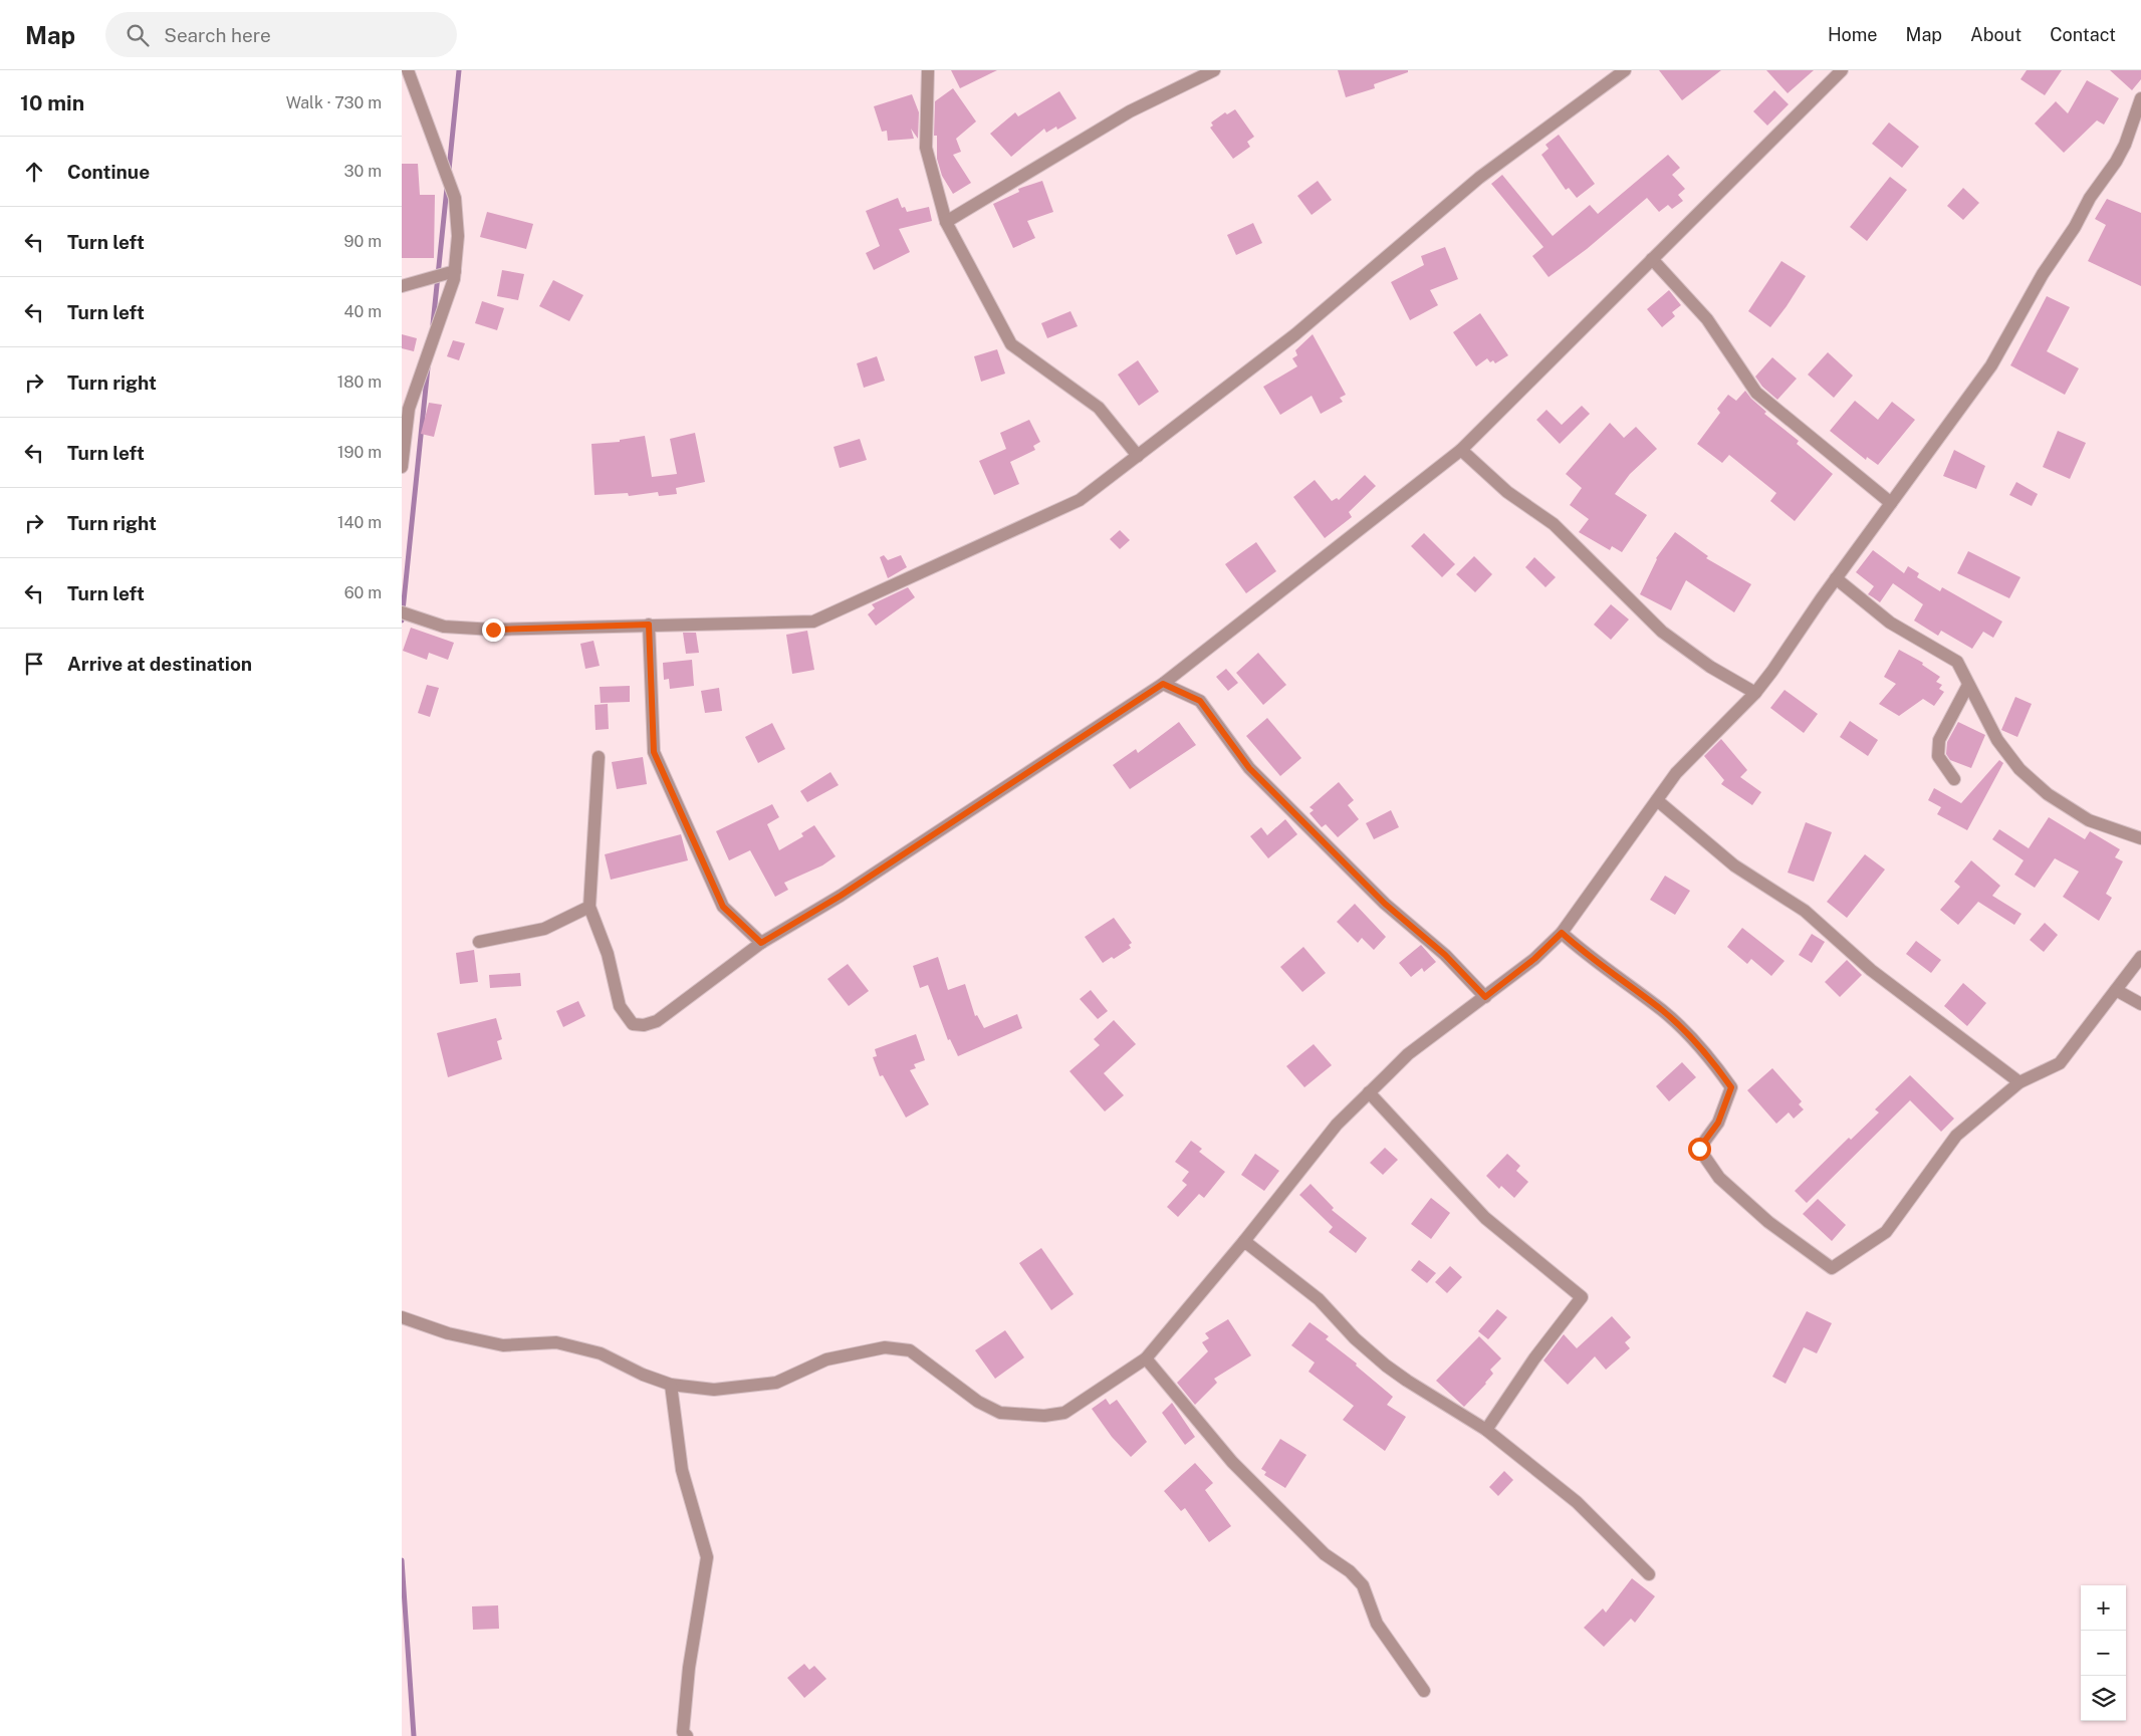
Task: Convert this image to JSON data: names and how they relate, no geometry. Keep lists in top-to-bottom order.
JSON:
{
  "page": {
    "header": "Map",
    "search": "Search here",
    "nav": [
      "Home",
      "Map",
      "About",
      "Contact"
    ],
    "heading": ["10 min", "Walk · 730 m"],
    "list": [
      ["Continue", "30 m"],
      ["Turn left", "90 m"],
      ["Turn left", "40 m"],
      ["Turn right", "180 m"],
      ["Turn left", "190 m"],
      ["Turn right", "140 m"],
      ["Turn left", "60 m"],
      "Arrive at destination"
    ],
    "map_buttons": ["+", "−"]
  }
}
